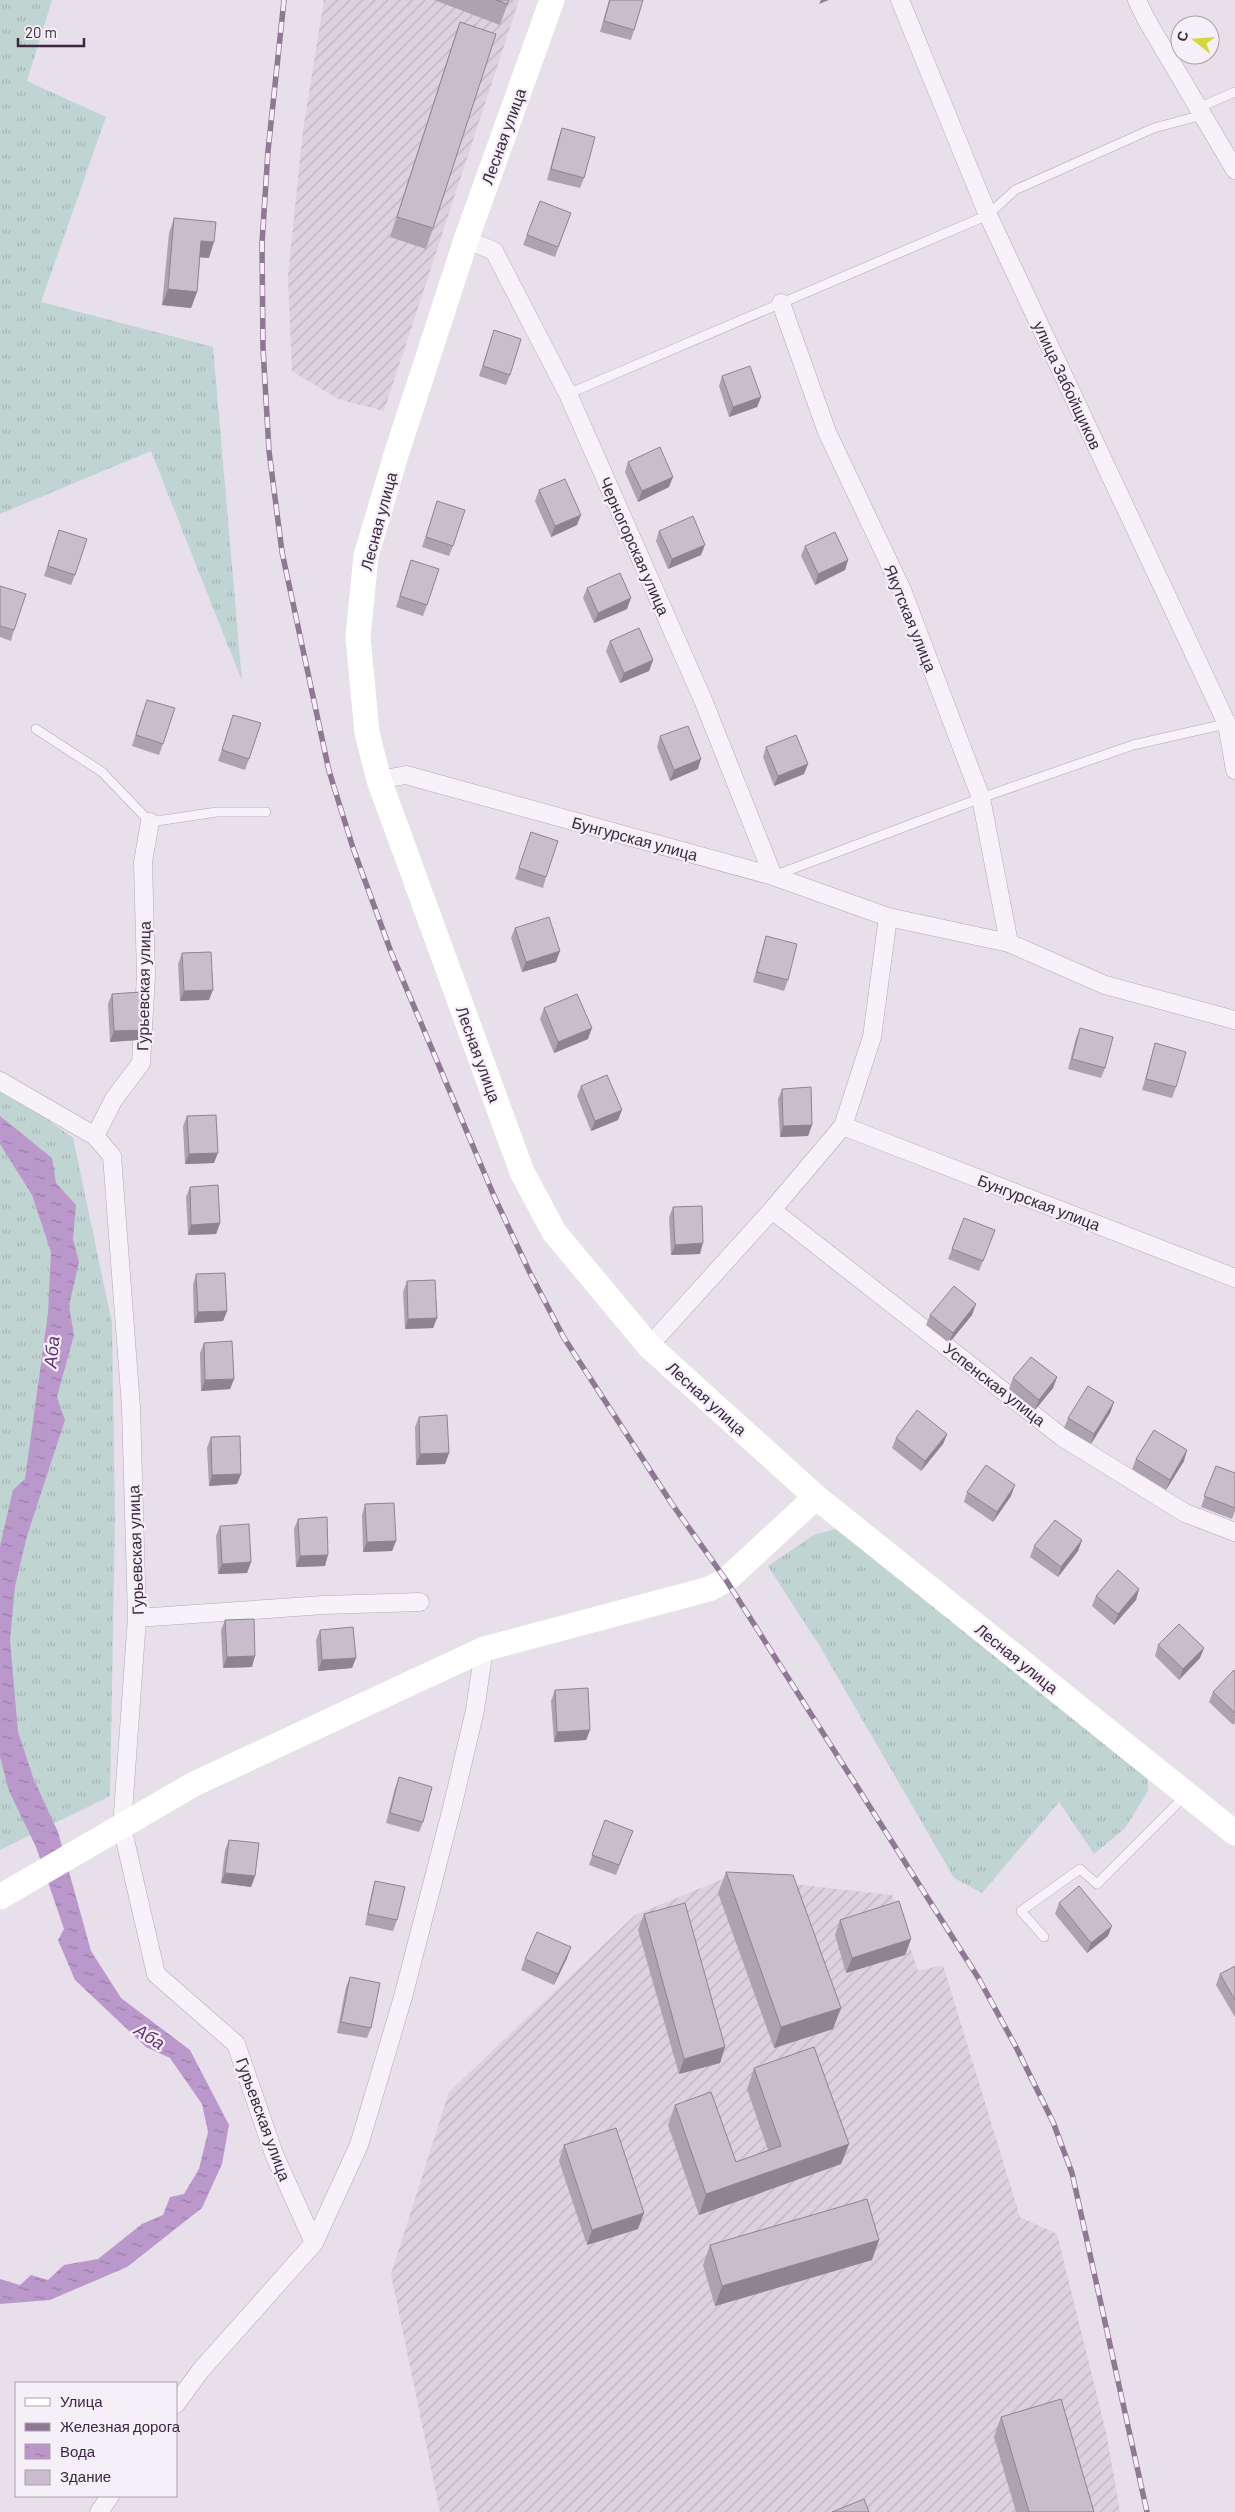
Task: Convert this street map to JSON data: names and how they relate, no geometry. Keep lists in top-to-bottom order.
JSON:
{
  "streets": {
    "main road": ["Лесная улица"],
    "street": [
      "улица Забойщиков",
      "Черногорская улица",
      "Якутская улица",
      "Бунгурская улица",
      "Гурьевская улица",
      "Успенская улица"
    ]
  },
  "crossings": [
    ["Лесная улица", "Черногорская улица"],
    ["Лесная улица", "Бунгурская улица"],
    ["Черногорская улица", "Бунгурская улица"],
    ["Якутская улица", "Бунгурская улица"]
  ],
  "water": ["Аба"],
  "legend": [
    "Улица",
    "Железная дорога",
    "Вода",
    "Здание"
  ],
  "scale_bar": "20 m",
  "north": "left"
}
